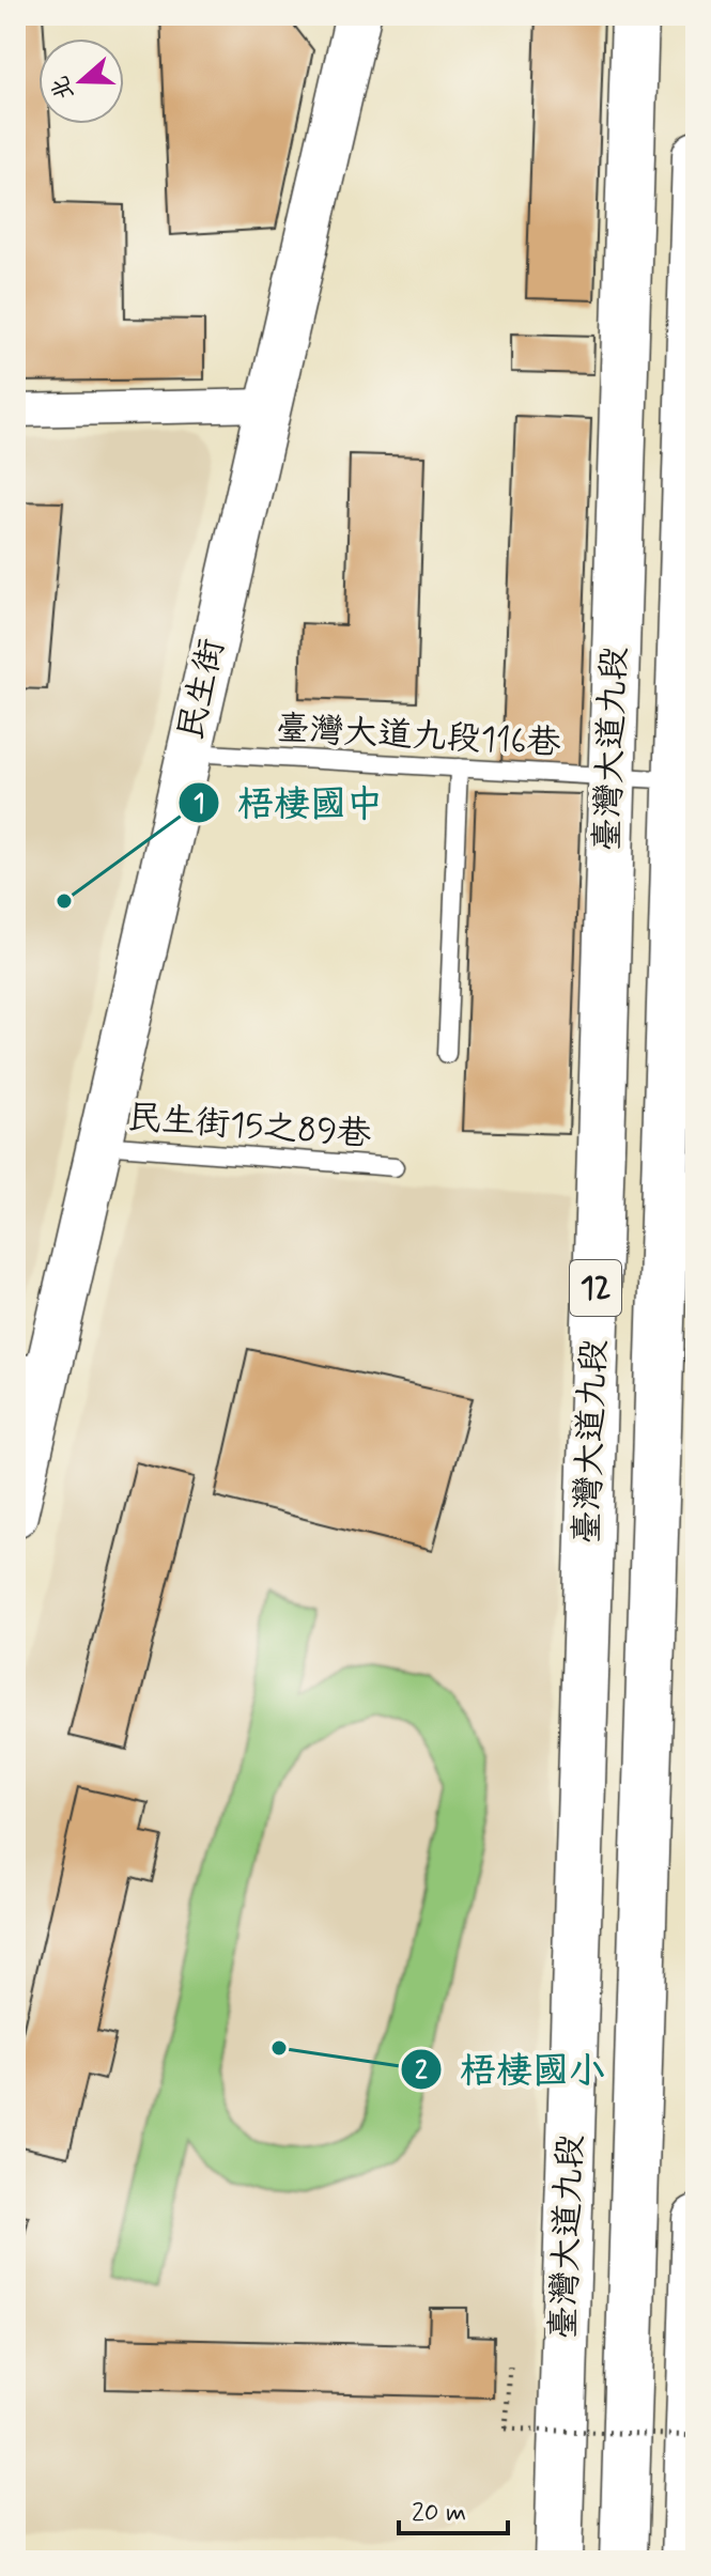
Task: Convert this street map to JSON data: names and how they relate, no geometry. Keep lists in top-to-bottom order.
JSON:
{
  "streets": {
    "main road": ["臺灣大道九段", "12"],
    "street": ["民生街"],
    "lane": ["臺灣大道九段116巷", "民生街15之89巷"]
  },
  "crossings": [
    ["民生街", "臺灣大道九段116巷"],
    ["民生街", "民生街15之89巷"],
    ["臺灣大道九段116巷", "臺灣大道九段"]
  ],
  "places": ["梧棲國中", "梧棲國小"],
  "scale_bar": "20 m",
  "north": "left"
}
